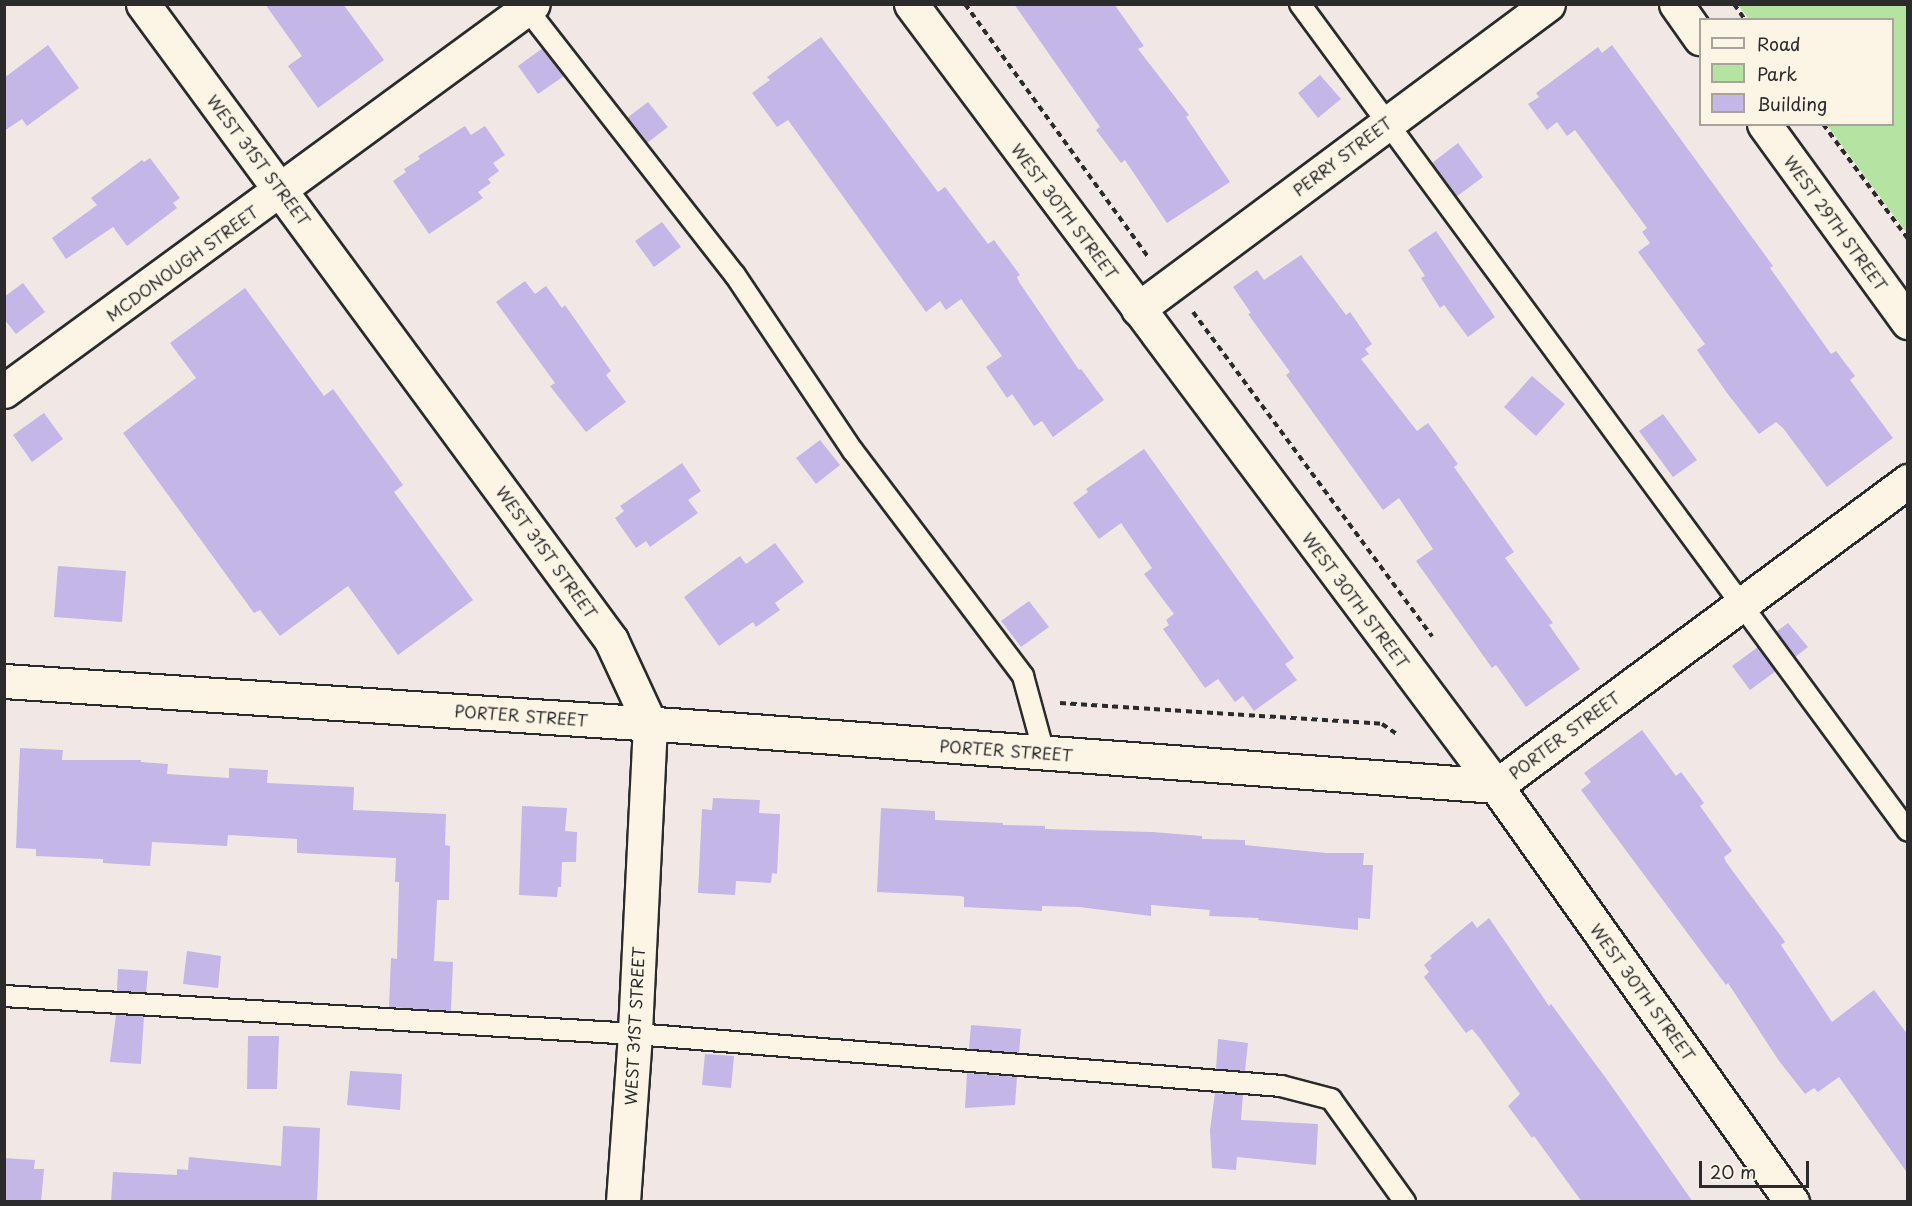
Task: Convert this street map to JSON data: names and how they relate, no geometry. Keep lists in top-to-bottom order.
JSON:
{
  "streets": {
    "street": [
      "PERRY STREET",
      "WEST 31ST STREET",
      "WEST 30TH STREET",
      "WEST 29TH STREET",
      "MCDONOUGH STREET",
      "PORTER STREET"
    ]
  },
  "crossings": [
    ["PERRY STREET", "WEST 30TH STREET"],
    ["WEST 31ST STREET", "MCDONOUGH STREET"],
    ["WEST 31ST STREET", "PORTER STREET"],
    ["WEST 30TH STREET", "PORTER STREET"]
  ],
  "legend": ["Road", "Park", "Building"],
  "scale_bar": "20 m"
}
